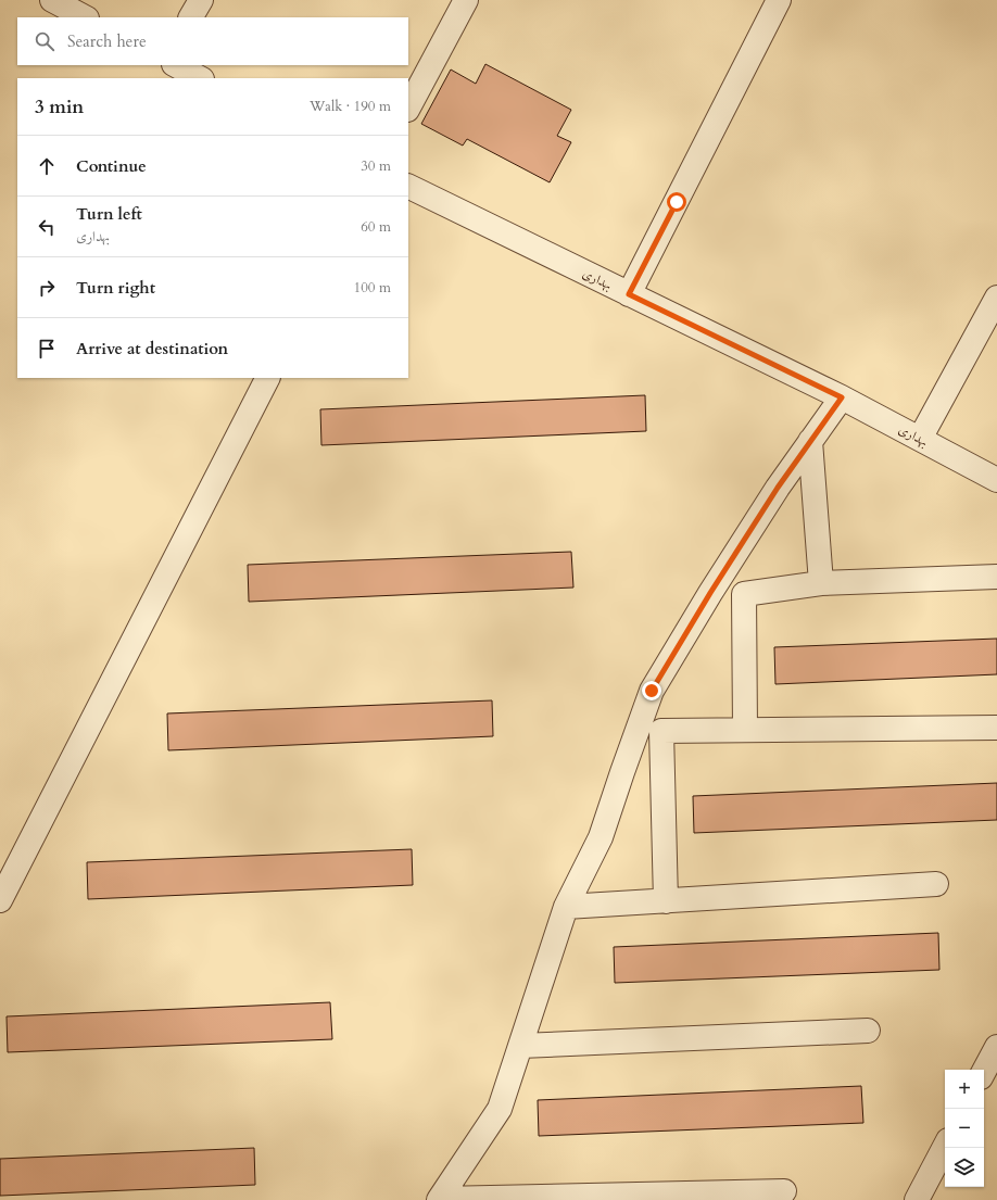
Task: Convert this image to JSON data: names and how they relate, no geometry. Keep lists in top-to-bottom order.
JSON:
{
  "streets": {
    "street": ["بهداری"]
  },
  "page": {
    "search": "Search here",
    "heading": ["3 min", "Walk · 190 m"],
    "list": [
      ["Continue", "30 m"],
      ["Turn left", "بهداری", "60 m"],
      ["Turn right", "100 m"],
      "Arrive at destination"
    ],
    "map_buttons": ["+", "−"]
  }
}
